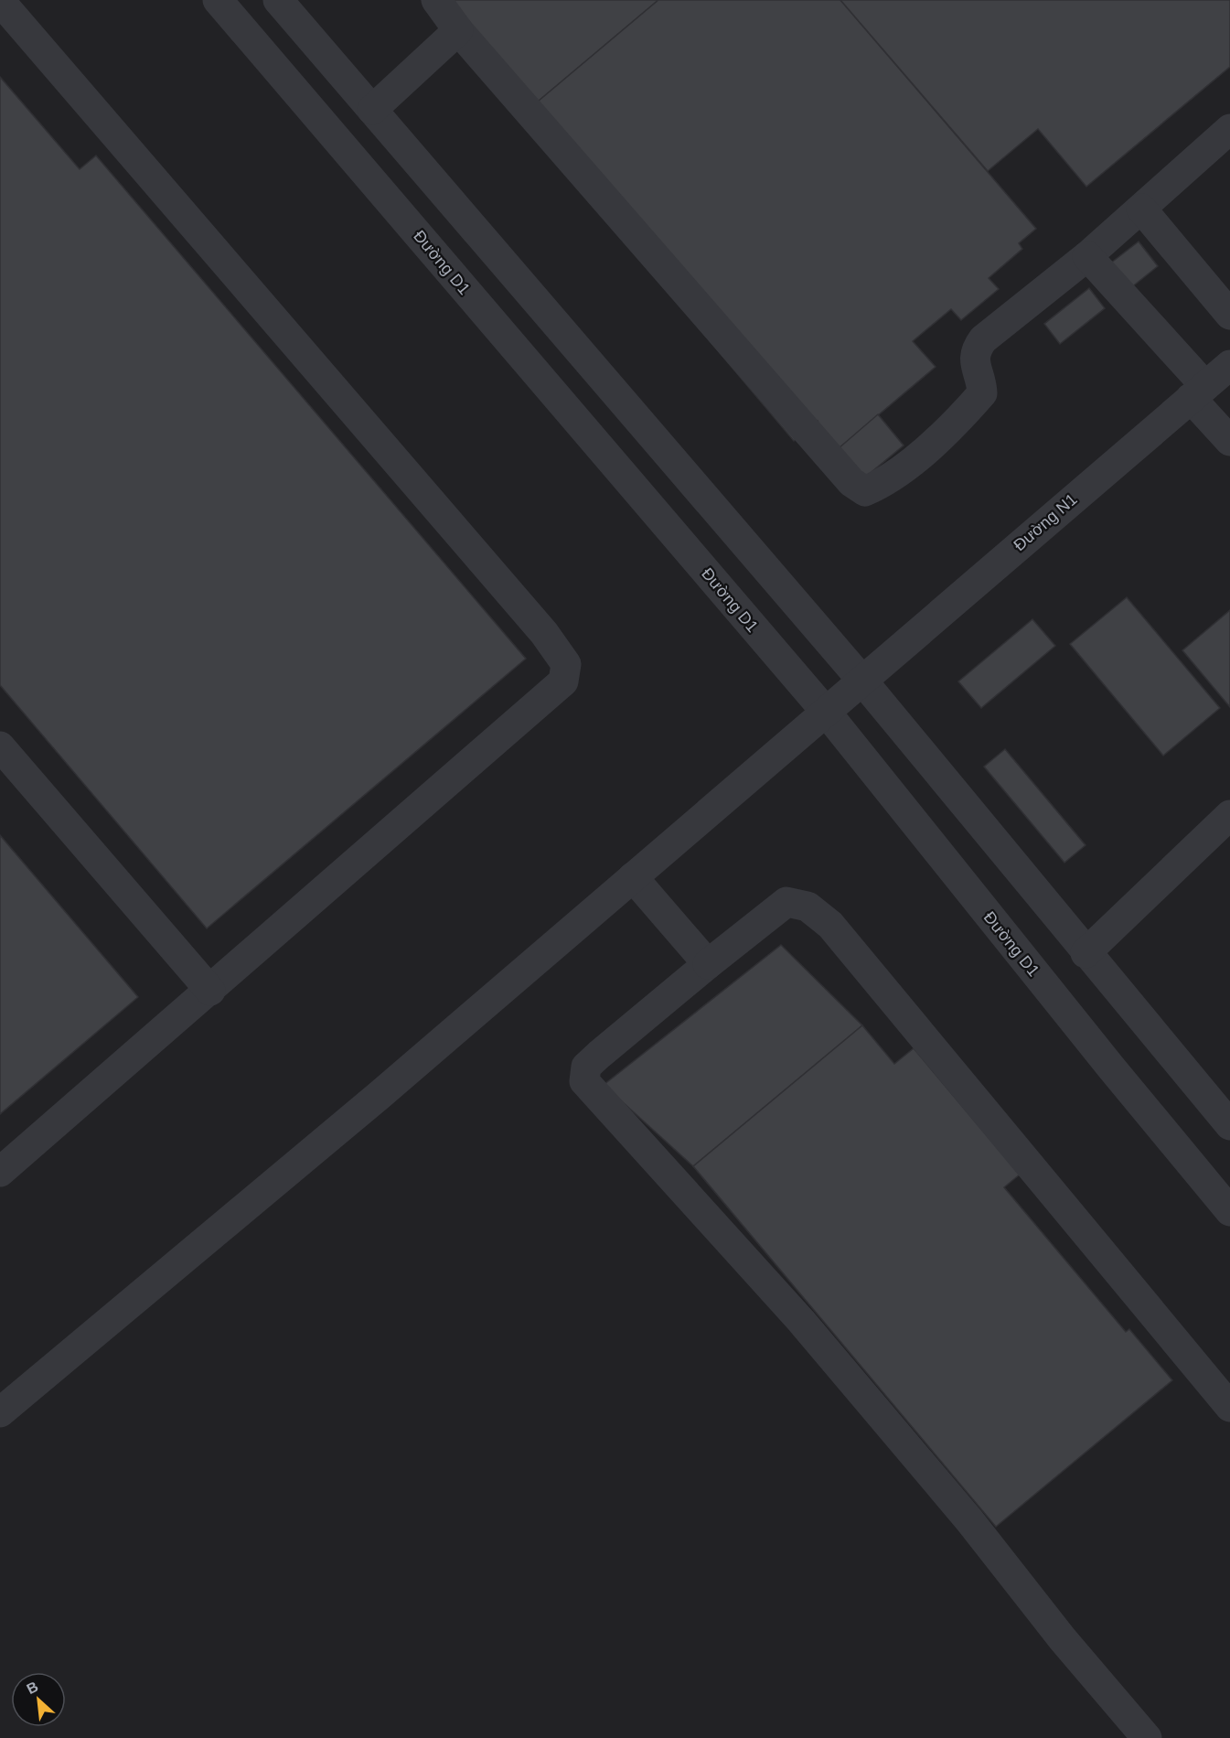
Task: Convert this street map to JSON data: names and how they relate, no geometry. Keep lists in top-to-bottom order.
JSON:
{
  "streets": {
    "street": ["Đường D1", "Đường N1"]
  },
  "crossings": [
    ["Đường D1", "Đường N1"]
  ],
  "north": "top left"
}
